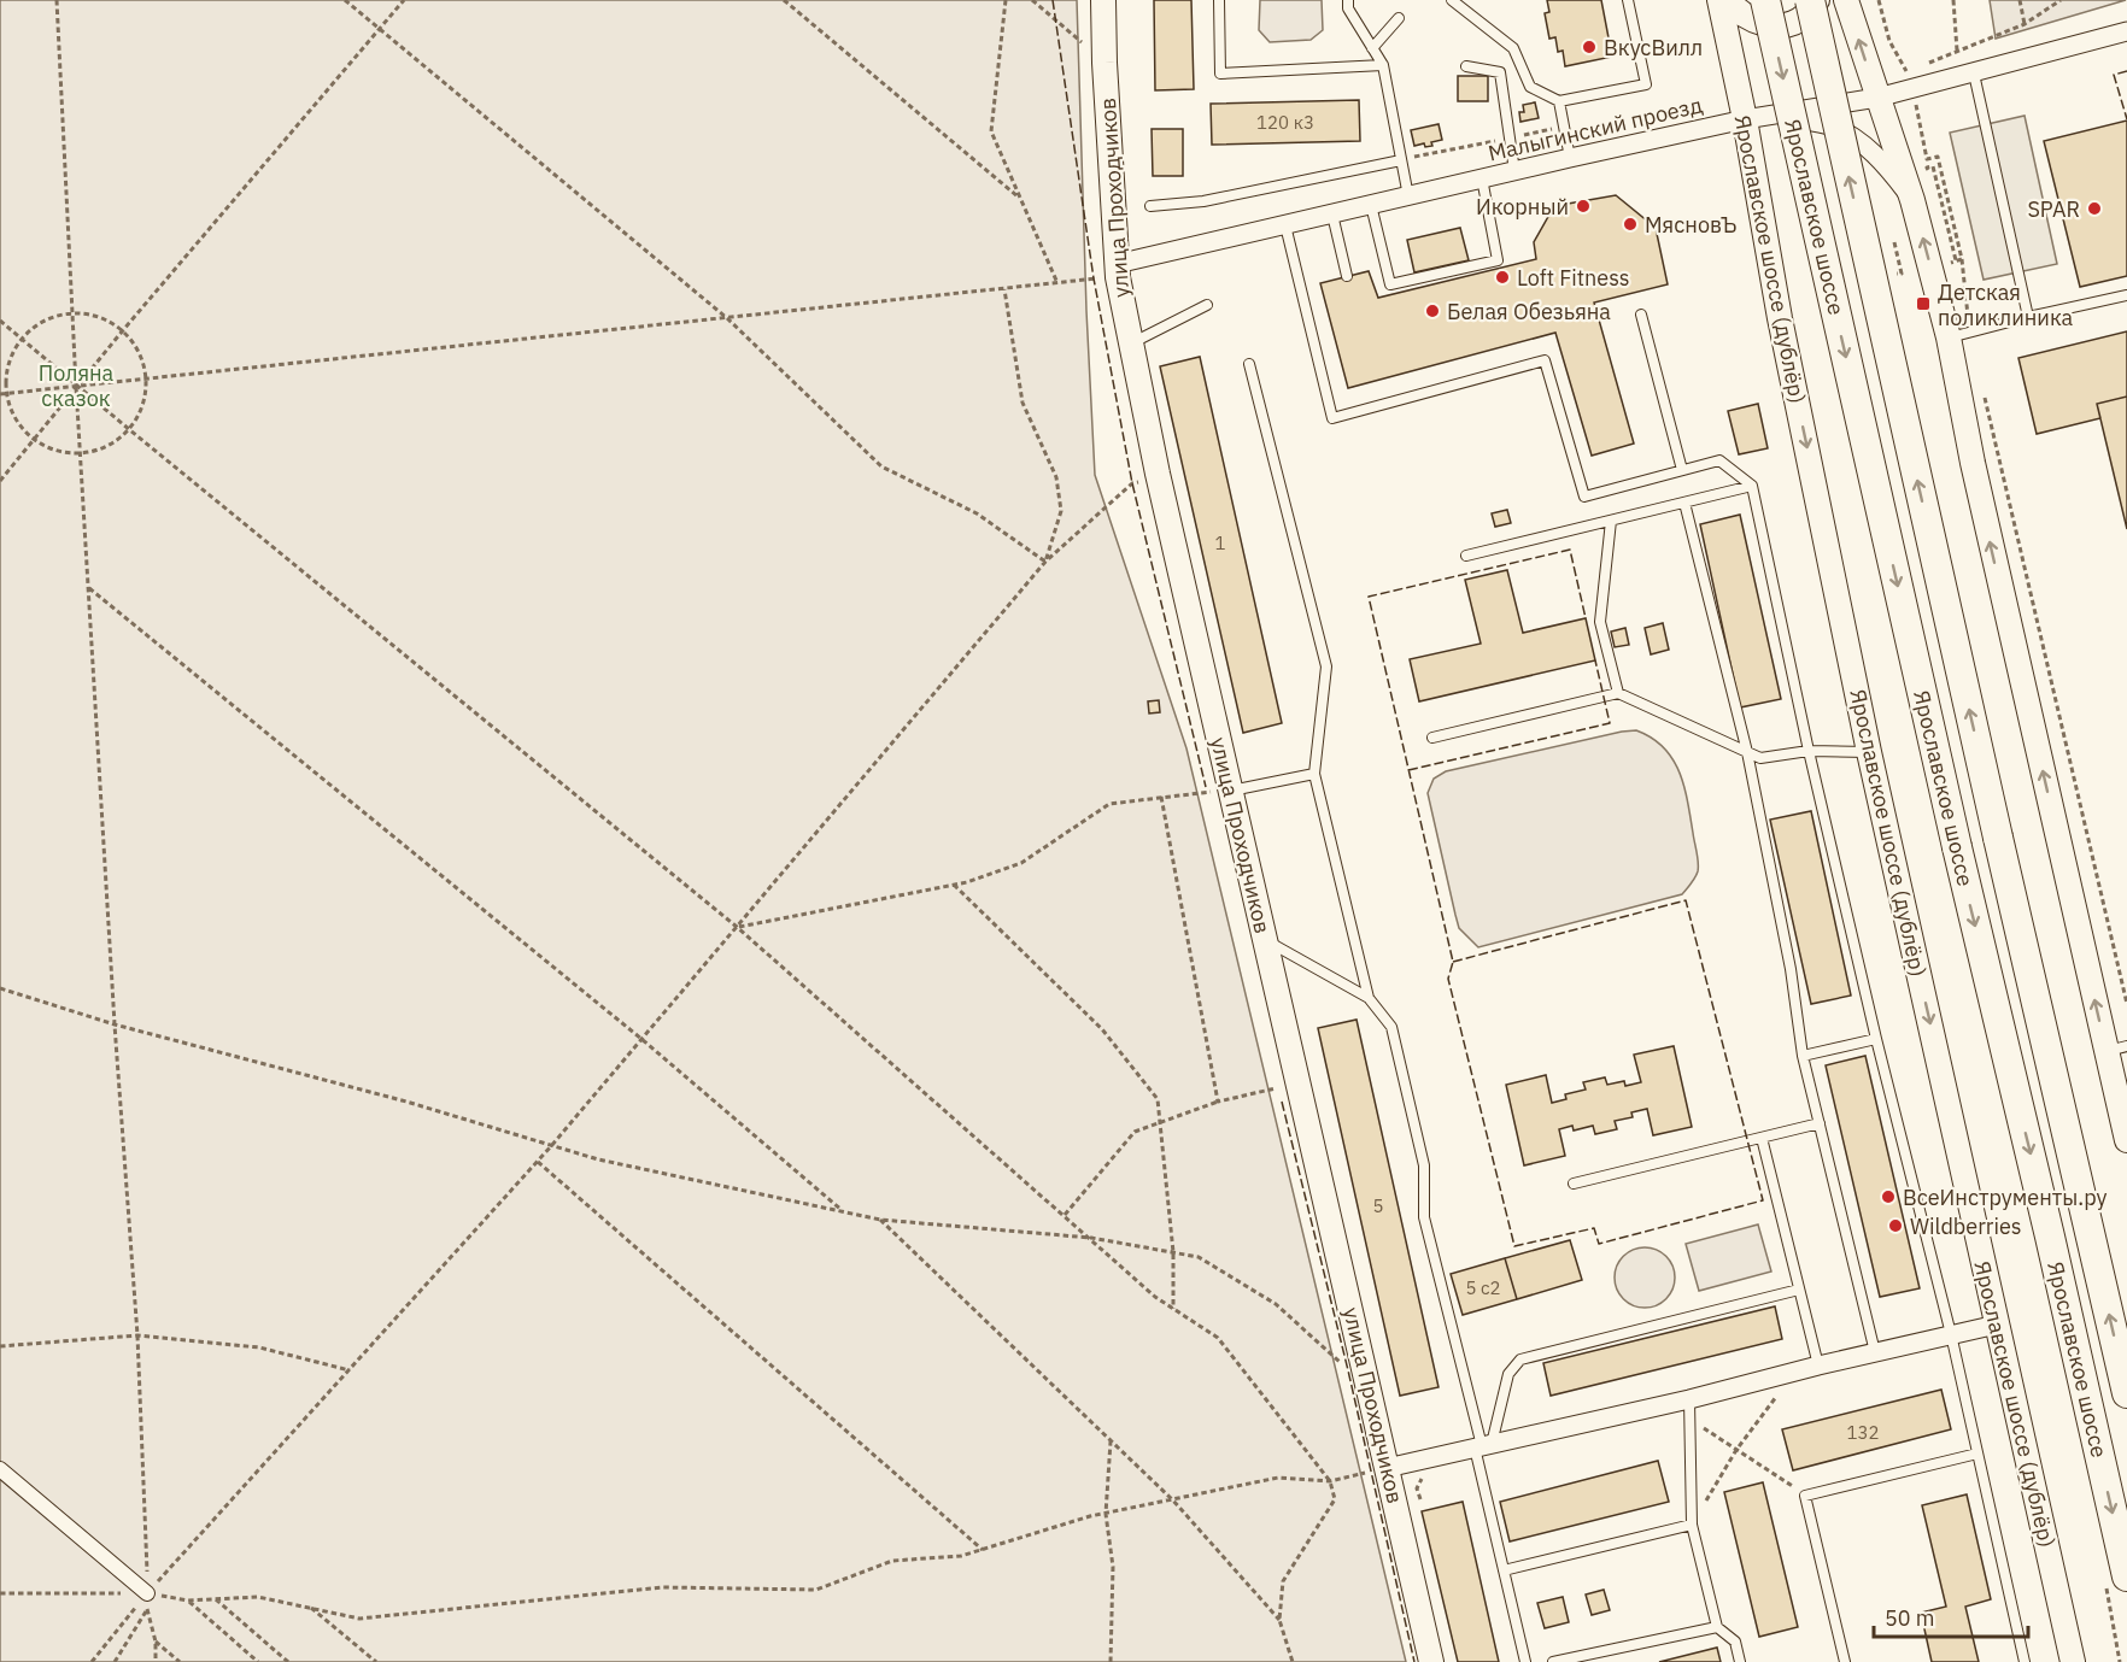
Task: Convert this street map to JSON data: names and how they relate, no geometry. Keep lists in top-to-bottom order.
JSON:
{
  "streets": {
    "main road": ["Ярославское шоссе"],
    "street": ["Малыгинский проезд", "улица Проходчиков", "Ярославское шоссе (дублёр)"]
  },
  "crossings": [
    ["Малыгинский проезд", "улица Проходчиков"],
    ["Малыгинский проезд", "Ярославское шоссе (дублёр)"]
  ],
  "parks": ["Поляна сказок"],
  "places": {
    "other": [
      "ВкусВилл",
      "Икорный",
      "SPAR",
      "МясновЪ",
      "Loft Fitness",
      "Белая Обезьяна",
      "ВсеИнструменты.ру",
      "Wildberries"
    ],
    "transit": ["Детская поликлиника"]
  },
  "house_numbers": [
    "120 к3",
    "1",
    "5",
    "5 с2",
    "132"
  ],
  "scale_bar": "50 m"
}
